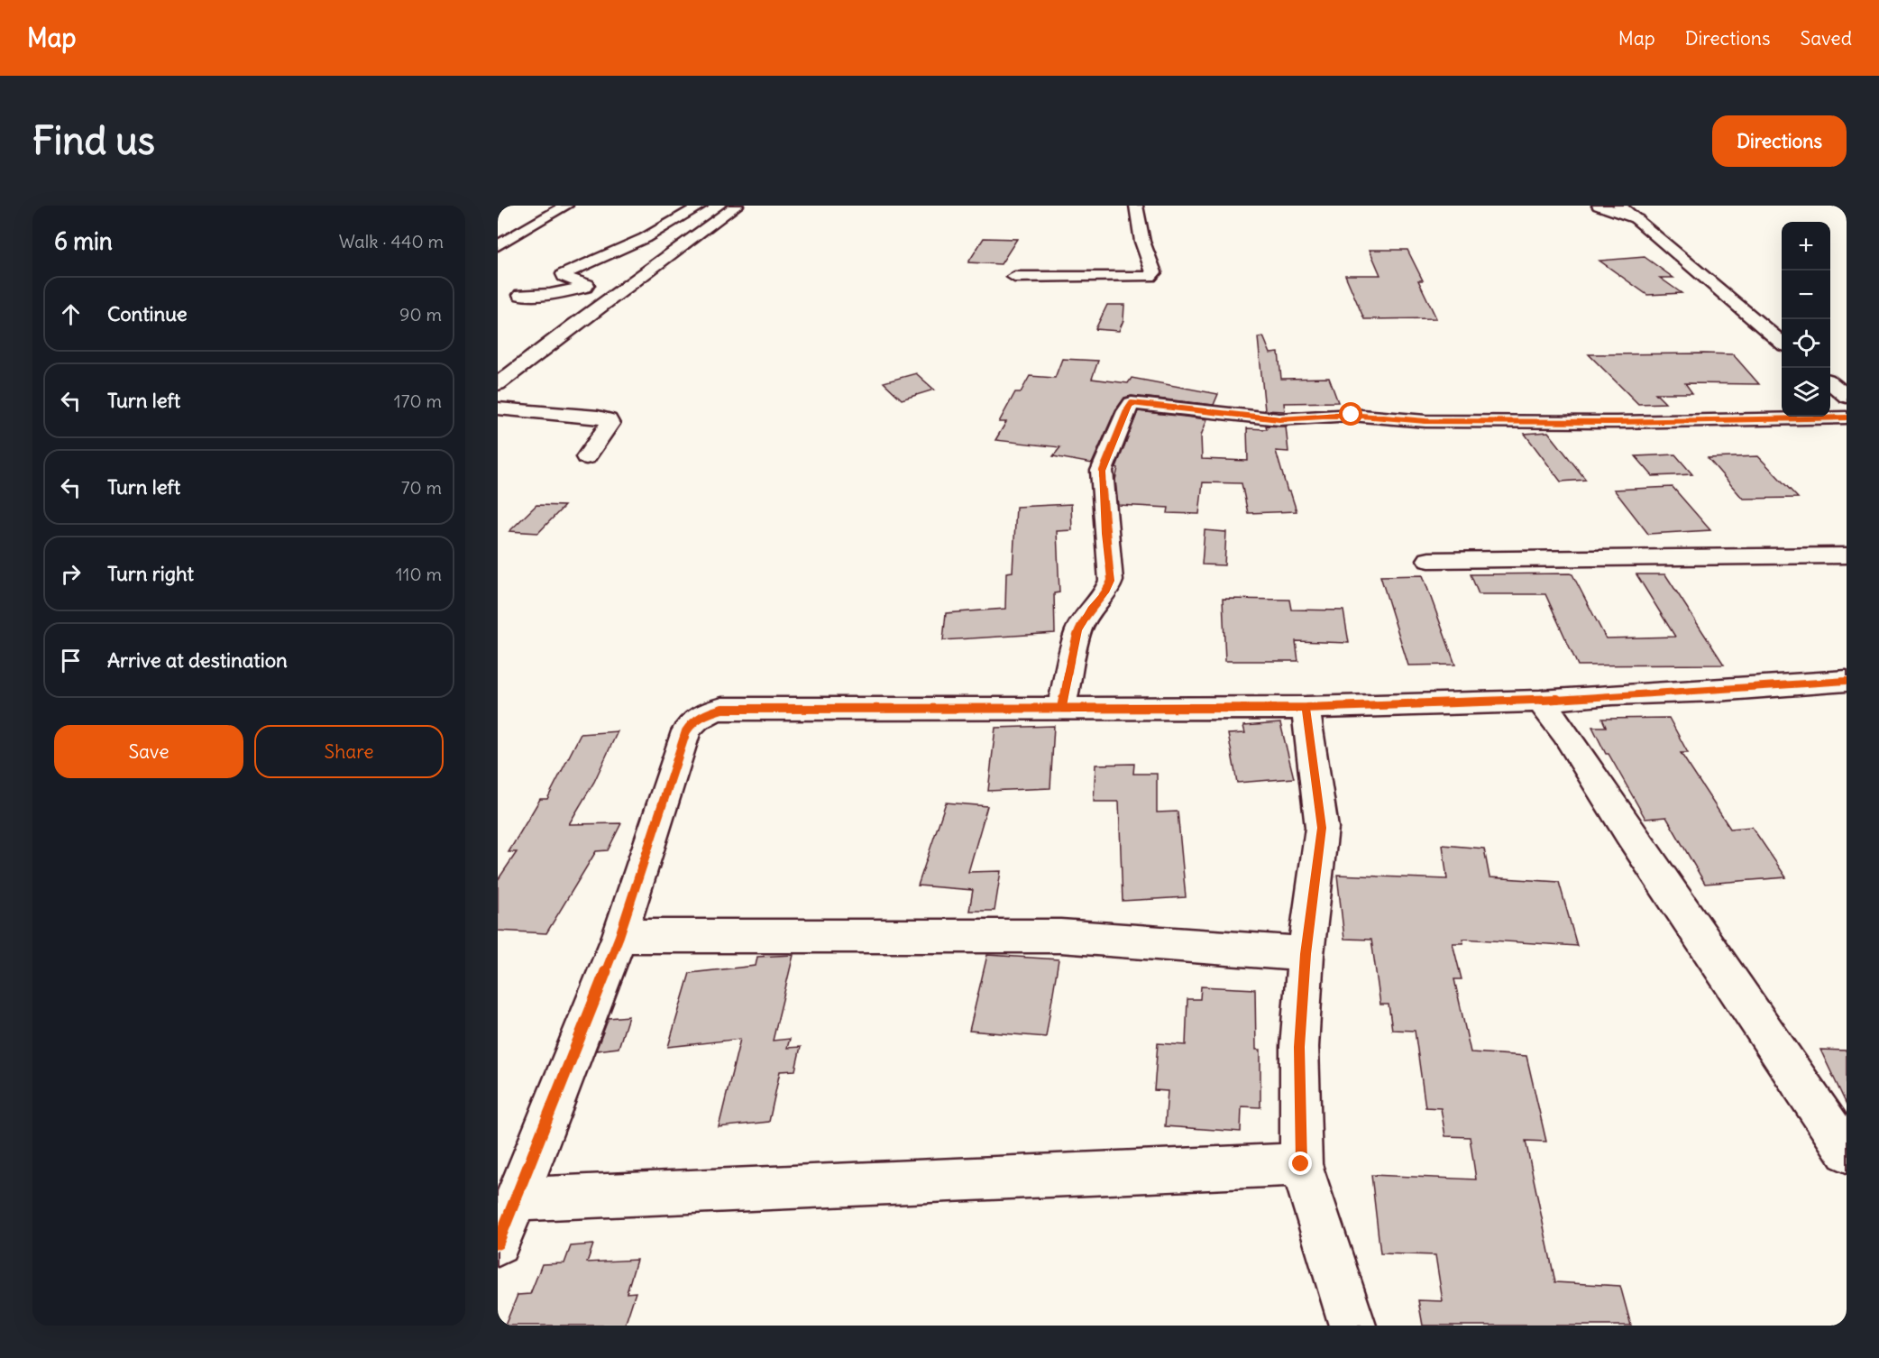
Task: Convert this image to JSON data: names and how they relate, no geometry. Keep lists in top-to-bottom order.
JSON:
{
  "page": {
    "header": "Map",
    "nav": ["Map", "Directions", "Saved"],
    "buttons": [
      "Directions",
      ["Save", "Share"]
    ],
    "title": "Find us",
    "heading": ["6 min", "Walk · 440 m"],
    "map_buttons": ["+", "−"],
    "list": [
      ["Continue", "90 m"],
      ["Turn left", "170 m"],
      ["Turn left", "70 m"],
      ["Turn right", "110 m"],
      "Arrive at destination"
    ]
  }
}
